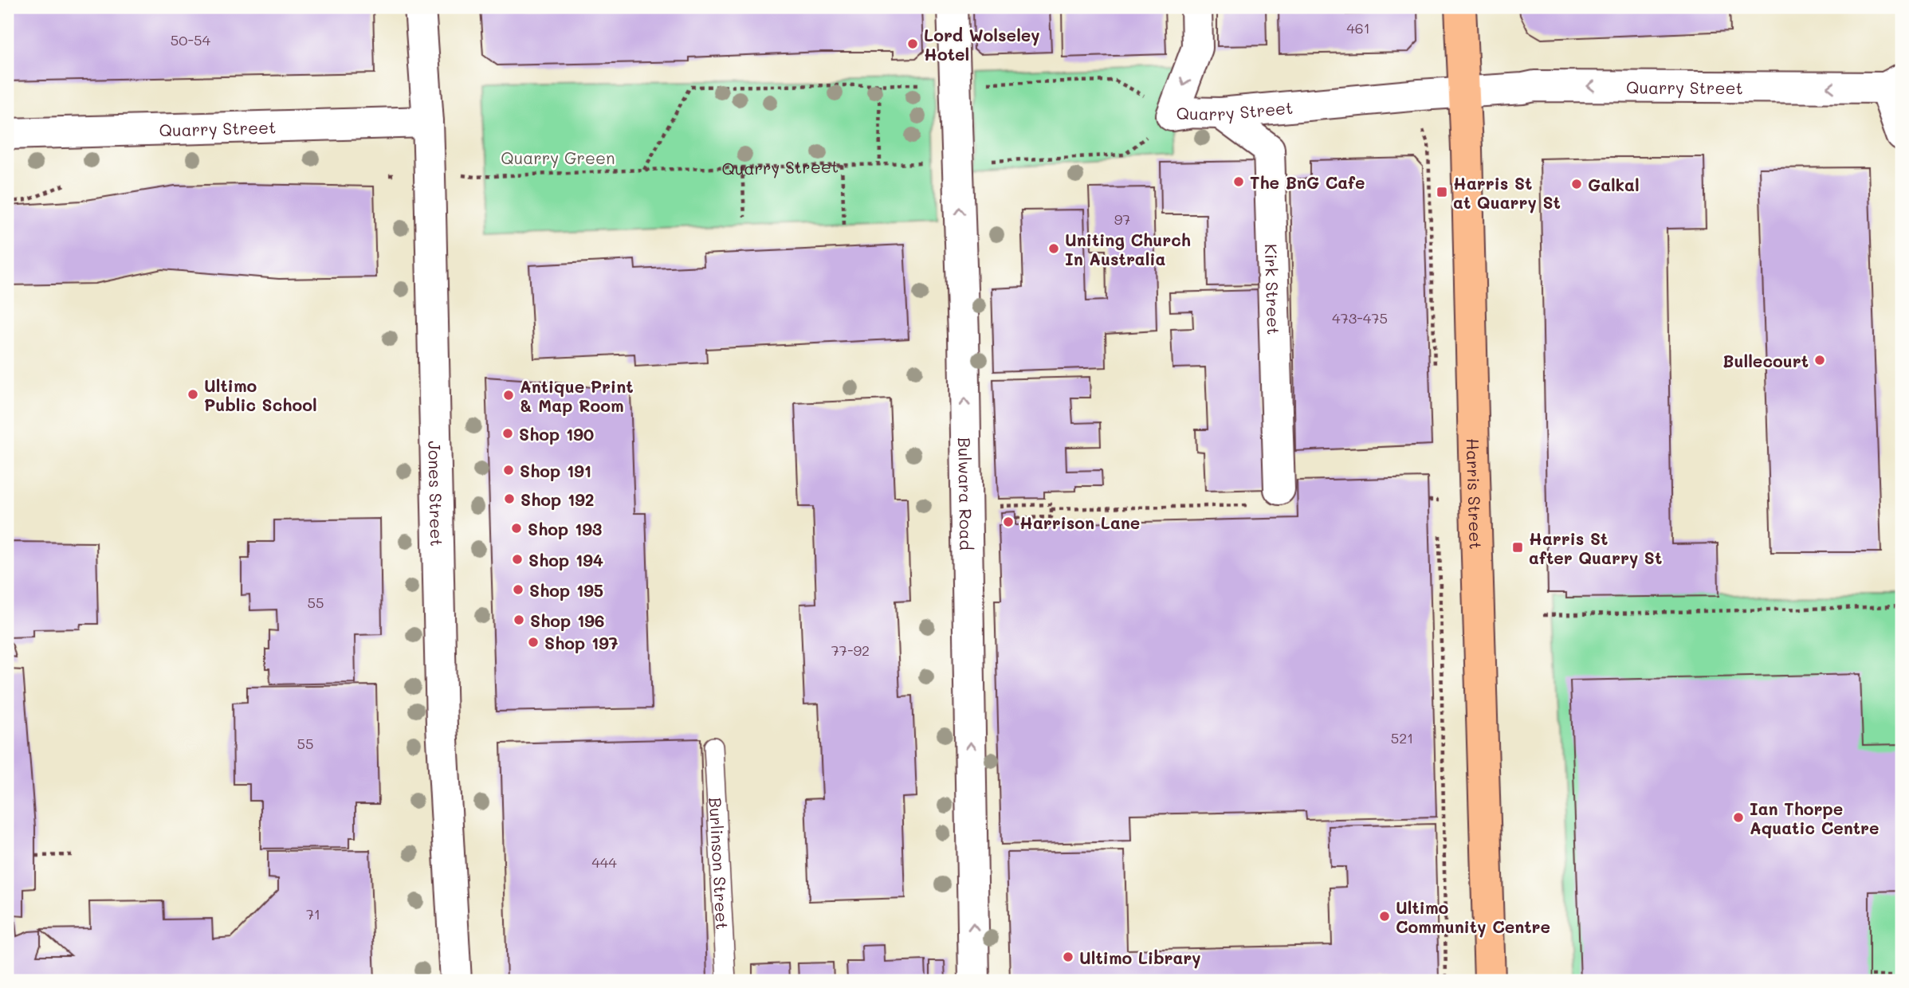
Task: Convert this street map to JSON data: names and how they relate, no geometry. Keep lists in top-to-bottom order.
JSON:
{
  "streets": {
    "main road": ["Harris Street"],
    "street": [
      "Quarry Street",
      "Kirk Street",
      "Jones Street",
      "Bulwara Road"
    ],
    "lane": ["Burlinson Street"]
  },
  "crossings": [
    ["Quarry Street", "Kirk Street"],
    ["Quarry Street", "Jones Street"],
    ["Quarry Street", "Bulwara Road"],
    ["Quarry Street", "Harris Street"]
  ],
  "one_way": ["Bulwara Road"],
  "parks": ["Quarry Green"],
  "places": {
    "other": [
      "Lord Wolseley Hotel",
      "The BnG Cafe",
      "Galkal",
      "Uniting Church In Australia",
      "Bullecourt",
      "Ultimo Public School",
      "Antique Print & Map Room",
      "Shop 190",
      "Shop 191",
      "Shop 192",
      "Harrison Lane",
      "Shop 193",
      "Shop 194",
      "Shop 195",
      "Shop 196",
      "Shop 197",
      "Ian Thorpe Aquatic Centre",
      "Ultimo Community Centre",
      "Ultimo Library"
    ],
    "transit": ["Harris St at Quarry St", "Harris St after Quarry St"]
  },
  "house_numbers": [
    "461",
    "50-54",
    "97",
    "473-475",
    "55",
    "77-92",
    "521",
    "55",
    "444",
    "71"
  ]
}
